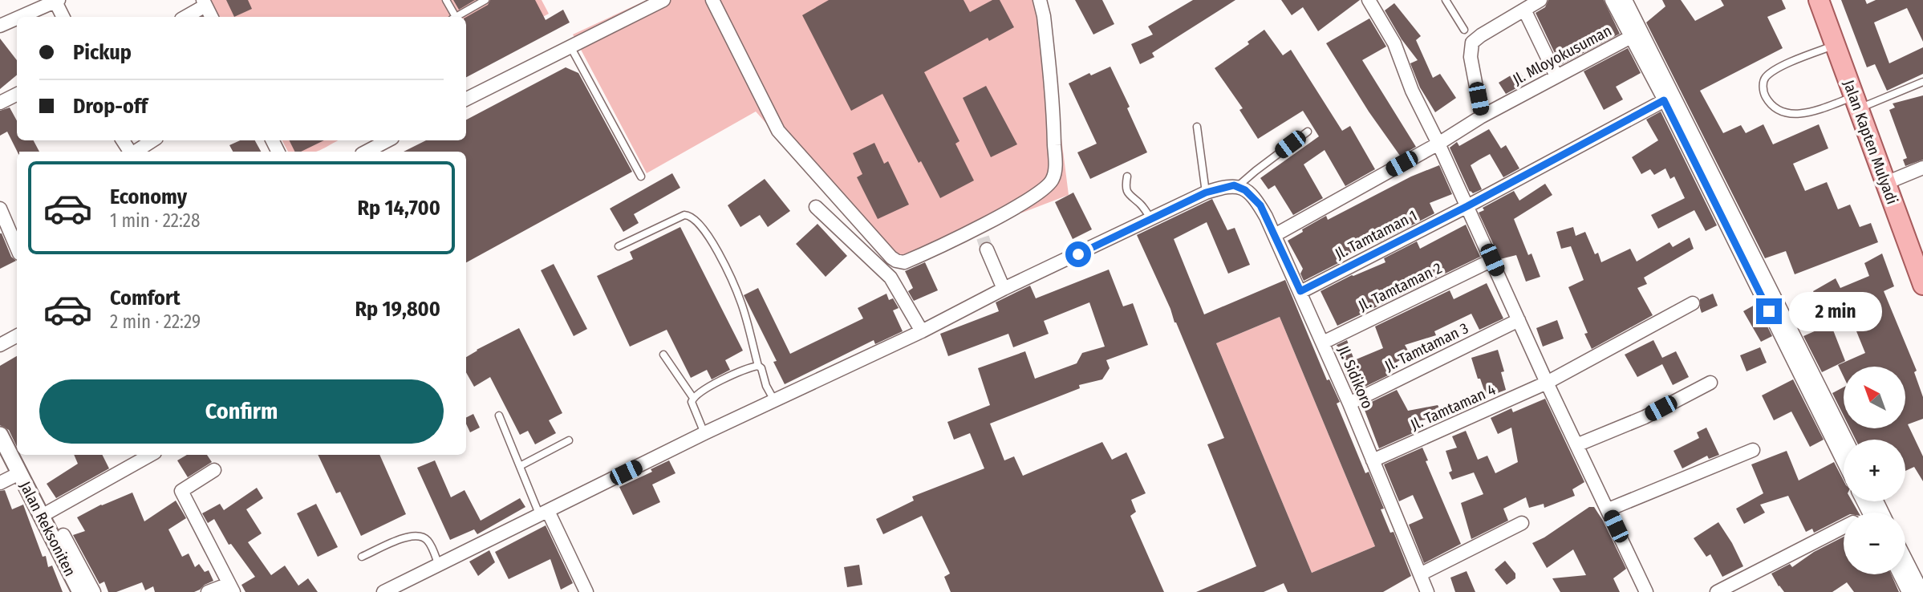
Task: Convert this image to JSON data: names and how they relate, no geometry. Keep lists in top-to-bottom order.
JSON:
{
  "streets": {
    "main road": ["Jalan Kapten Mulyadi"],
    "street": [
      "Jl. Mloyokusuman",
      "Jl. Tamtaman 1",
      "Jl. Tamtaman 2",
      "Jl. Tamtaman 3",
      "Jl. Sidikoro",
      "Jl. Tamtaman 4",
      "Jalan Reksoniten"
    ]
  },
  "crossings": [
    ["Jl. Mloyokusuman", "Jl. Sidikoro"],
    ["Jl. Tamtaman 1", "Jl. Sidikoro"],
    ["Jl. Tamtaman 2", "Jl. Sidikoro"],
    ["Jl. Tamtaman 3", "Jl. Sidikoro"],
    ["Jl. Sidikoro", "Jl. Tamtaman 4"]
  ],
  "north": "top left",
  "page": {
    "banner": ["Pickup", "Drop-off"],
    "list": [
      {
        "name": "Economy",
        "note": "1 min · 22:28",
        "value": "Rp 14,700"
      },
      {
        "name": "Comfort",
        "note": "2 min · 22:29",
        "value": "Rp 19,800"
      }
    ],
    "bubble": "2 min",
    "map_buttons": ["+", "−"],
    "buttons": "Confirm"
  }
}
